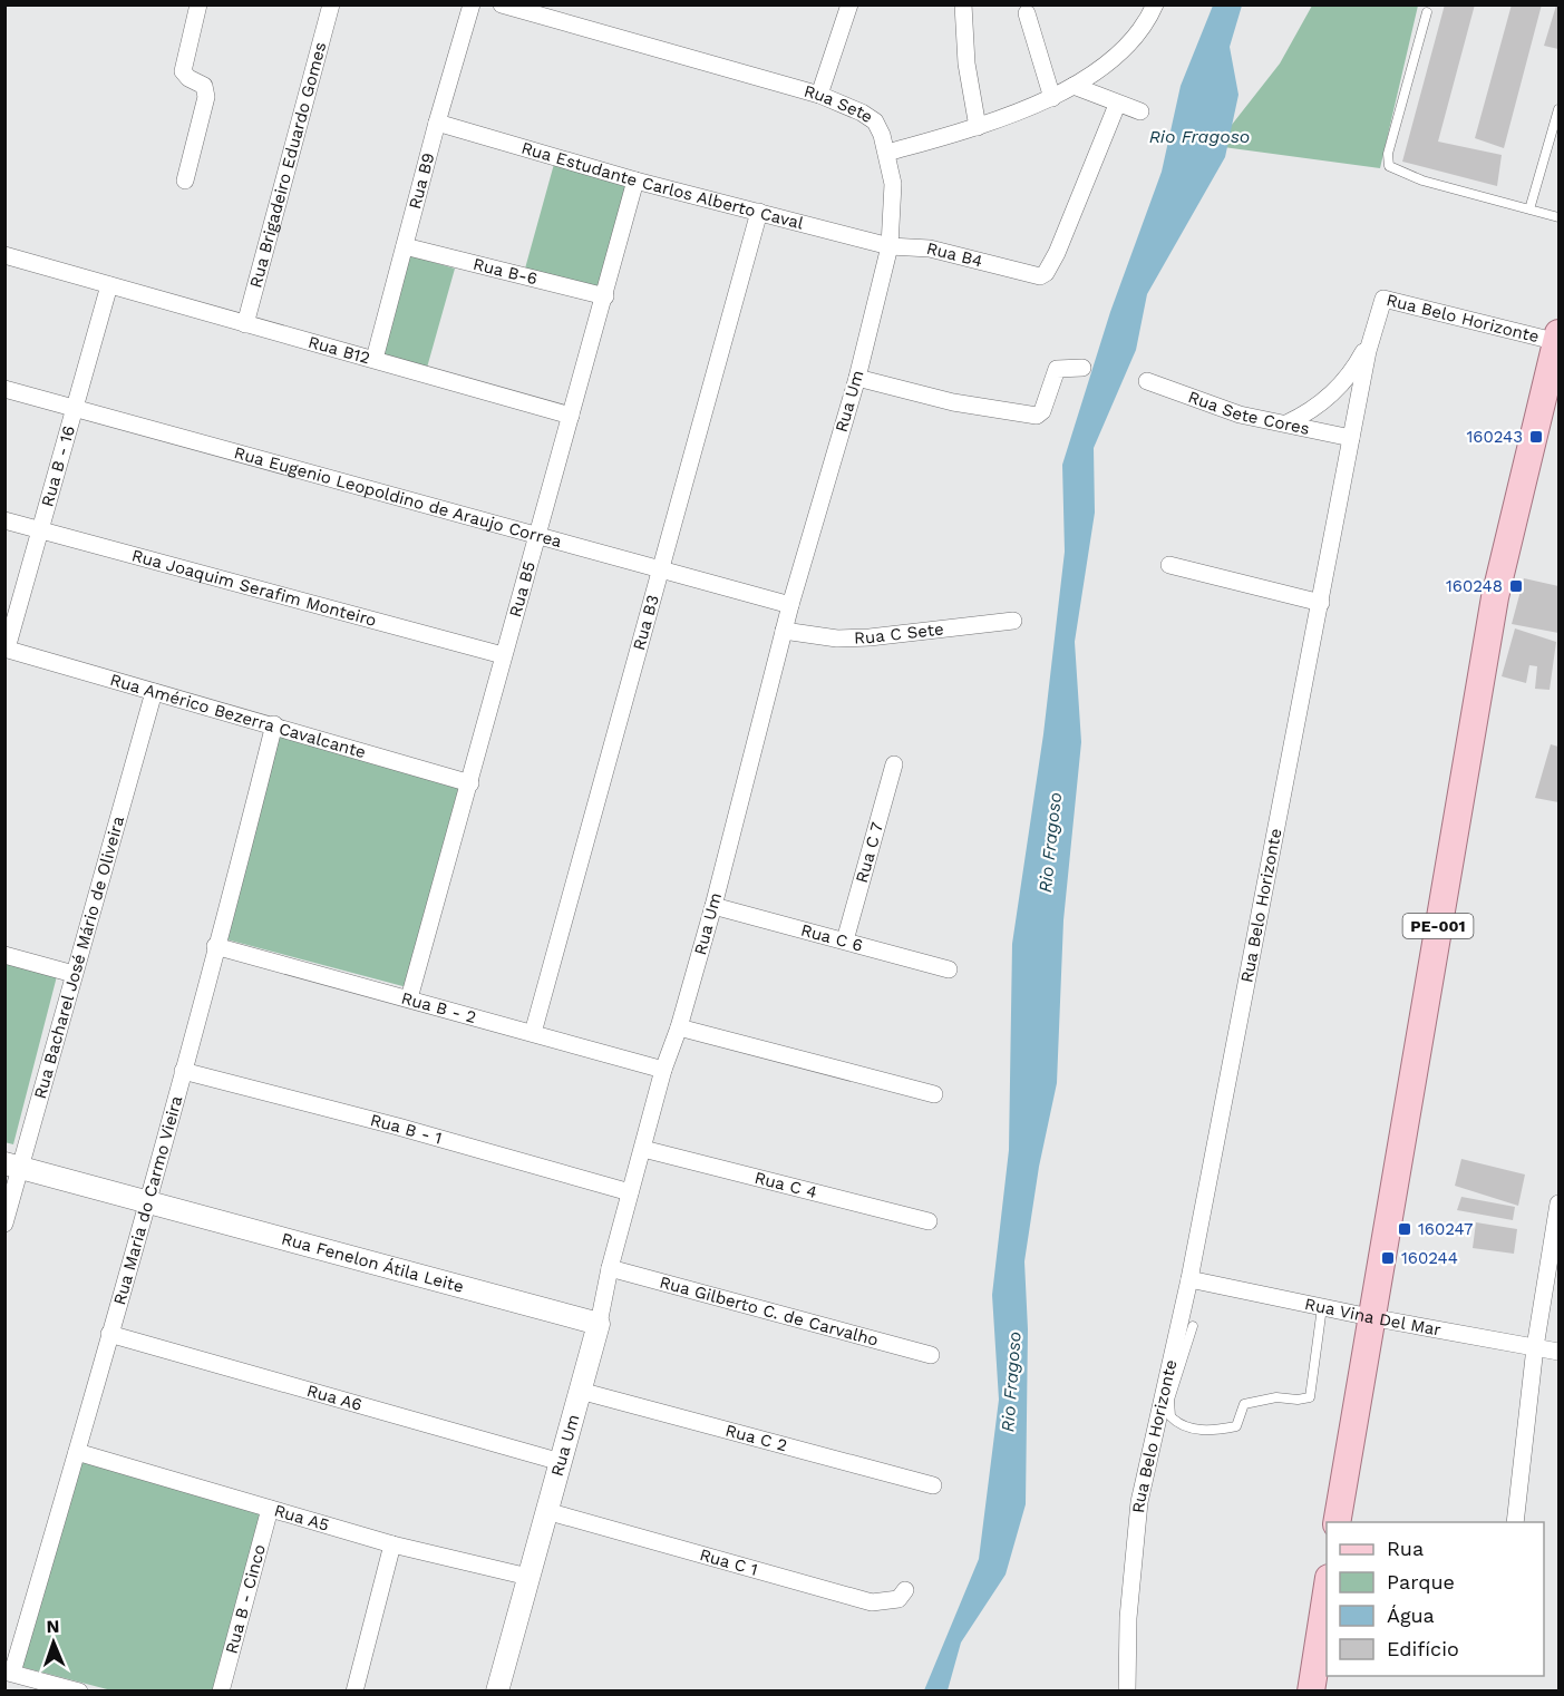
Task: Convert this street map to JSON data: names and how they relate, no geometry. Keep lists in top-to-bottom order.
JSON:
{
  "streets": {
    "main road": ["PE-001"],
    "street": [
      "Rua Sete",
      "Rua Brigadeiro Eduardo Gomes",
      "Rua B9",
      "Rua Estudante Carlos Alberto Caval",
      "Rua B4",
      "Rua B-6",
      "Rua Belo Horizonte",
      "Rua B12",
      "Rua Um",
      "Rua Sete Cores",
      "Rua B - 16",
      "Rua Eugenio Leopoldino de Araujo Correa",
      "Rua Joaquim Serafim Monteiro",
      "Rua B5",
      "Rua B3",
      "Rua C Sete",
      "Rua Américo Bezerra Cavalcante",
      "Rua C 7",
      "Rua C 6",
      "Rua Bacharel José Mário de Oliveira",
      "Rua B - 2",
      "Rua B - 1",
      "Rua C 4",
      "Rua Maria do Carmo Vieira",
      "Rua Fenelon Átila Leite",
      "Rua Gilberto C. de Carvalho",
      "Rua Vina Del Mar",
      "Rua A6",
      "Rua C 2",
      "Rua A5",
      "Rua C 1",
      "Rua B - Cinco"
    ]
  },
  "crossings": [
    ["Rua Sete", "Rua Um"],
    ["Rua Brigadeiro Eduardo Gomes", "Rua B12"],
    ["Rua B9", "Rua Estudante Carlos Alberto Caval"],
    ["Rua B9", "Rua B-6"],
    ["Rua B9", "Rua B12"],
    ["Rua Estudante Carlos Alberto Caval", "Rua B4"],
    ["Rua Estudante Carlos Alberto Caval", "Rua Um"],
    ["Rua Estudante Carlos Alberto Caval", "Rua B5"],
    ["Rua Estudante Carlos Alberto Caval", "Rua B3"],
    ["Rua B4", "Rua Um"],
    ["Rua B-6", "Rua B5"],
    ["Rua Belo Horizonte", "Rua Sete Cores"],
    ["Rua Belo Horizonte", "PE-001"],
    ["Rua Belo Horizonte", "Rua Vina Del Mar"],
    ["Rua B12", "Rua B - 16"],
    ["Rua B12", "Rua B5"],
    ["Rua Um", "Rua Eugenio Leopoldino de Araujo Correa"],
    ["Rua Um", "Rua C Sete"],
    ["Rua Um", "Rua C 6"],
    ["Rua Um", "Rua B - 2"],
    ["Rua Um", "Rua B - 1"],
    ["Rua Um", "Rua C 4"],
    ["Rua Um", "Rua Fenelon Átila Leite"],
    ["Rua Um", "Rua Gilberto C. de Carvalho"],
    ["Rua Um", "Rua A6"],
    ["Rua Um", "Rua C 2"],
    ["Rua Um", "Rua A5"],
    ["Rua Um", "Rua C 1"],
    ["Rua B - 16", "Rua Eugenio Leopoldino de Araujo Correa"],
    ["Rua B - 16", "Rua Joaquim Serafim Monteiro"],
    ["Rua B - 16", "Rua Américo Bezerra Cavalcante"],
    ["Rua Eugenio Leopoldino de Araujo Correa", "Rua B5"],
    ["Rua Eugenio Leopoldino de Araujo Correa", "Rua B3"],
    ["Rua Joaquim Serafim Monteiro", "Rua B5"],
    ["Rua B5", "Rua Américo Bezerra Cavalcante"],
    ["Rua B5", "Rua B - 2"],
    ["Rua B3", "Rua B - 2"],
    ["Rua Américo Bezerra Cavalcante", "Rua Bacharel José Mário de Oliveira"],
    ["Rua Américo Bezerra Cavalcante", "Rua Maria do Carmo Vieira"],
    ["Rua C 7", "Rua C 6"],
    ["PE-001", "Rua Vina Del Mar"],
    ["Rua Bacharel José Mário de Oliveira", "Rua Fenelon Átila Leite"],
    ["Rua B - 2", "Rua Maria do Carmo Vieira"],
    ["Rua B - 1", "Rua Maria do Carmo Vieira"],
    ["Rua Maria do Carmo Vieira", "Rua Fenelon Átila Leite"],
    ["Rua Maria do Carmo Vieira", "Rua A6"],
    ["Rua Maria do Carmo Vieira", "Rua A5"],
    ["Rua A5", "Rua B - Cinco"]
  ],
  "water": ["Rio Fragoso"],
  "places": {
    "transit": [
      "160243",
      "160248",
      "160247",
      "160244"
    ]
  },
  "legend": [
    "Rua",
    "Parque",
    "Água",
    "Edifício"
  ],
  "north": "top"
}
